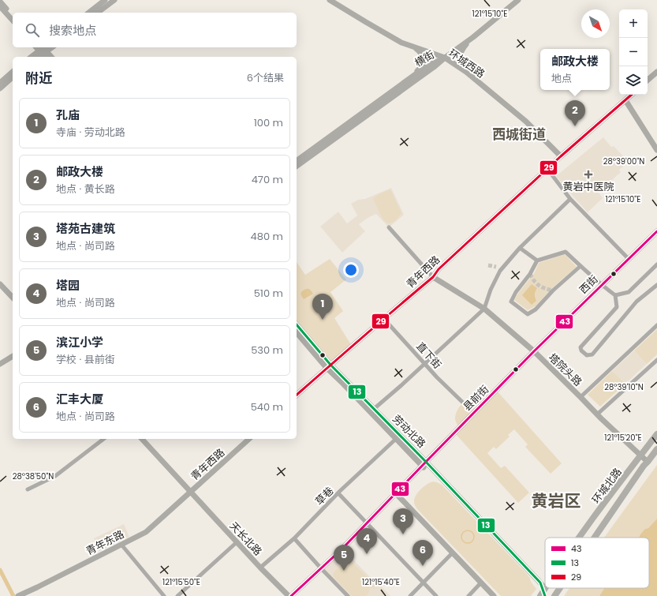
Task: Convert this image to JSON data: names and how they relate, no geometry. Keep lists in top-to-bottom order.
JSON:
{
  "streets": {
    "main road": ["环城北路"],
    "street": [
      "横街",
      "环城西路",
      "青年西路",
      "西街",
      "直下街",
      "塔院头路",
      "县前街",
      "劳动北路",
      "草巷",
      "天长北路",
      "青年东路"
    ]
  },
  "crossings": [
    ["横街", "环城西路"],
    ["环城西路", "青年西路"],
    ["青年西路", "直下街"],
    ["青年西路", "塔院头路"],
    ["青年西路", "劳动北路"],
    ["青年西路", "天长北路"],
    ["青年西路", "青年东路"],
    ["西街", "塔院头路"],
    ["西街", "县前街"],
    ["塔院头路", "县前街"],
    ["塔院头路", "环城北路"],
    ["县前街", "劳动北路"],
    ["县前街", "天长北路"],
    ["劳动北路", "草巷"],
    ["草巷", "天长北路"],
    ["天长北路", "青年东路"]
  ],
  "districts": ["西城街道", "黄岩区"],
  "places": {
    "health": ["黄岩中医院"]
  },
  "lines": ["transit line 29", "transit line 43", "transit line 13"],
  "legend": ["43", "13", "29"],
  "north": "bottom right",
  "page": {
    "map_buttons": ["+", "−"],
    "search": "搜索地点",
    "popup": ["邮政大楼", "地点"],
    "heading": ["附近", "6个结果"],
    "list": [
      {
        "mark": "1",
        "name": "孔庙",
        "note": "寺庙 · 劳动北路",
        "value": "100 m"
      },
      {
        "mark": "2",
        "name": "邮政大楼",
        "note": "地点 · 黄长路",
        "value": "470 m"
      },
      {
        "mark": "3",
        "name": "塔苑古建筑",
        "note": "地点 · 尚司路",
        "value": "480 m"
      },
      {
        "mark": "4",
        "name": "塔园",
        "note": "地点 · 尚司路",
        "value": "510 m"
      },
      {
        "mark": "5",
        "name": "滨江小学",
        "note": "学校 · 县前街",
        "value": "530 m"
      },
      {
        "mark": "6",
        "name": "汇丰大厦",
        "note": "地点 · 尚司路",
        "value": "540 m"
      }
    ],
    "pins": [
      "2",
      "1",
      "3",
      "4",
      "6",
      "5"
    ]
  },
  "coordinates": [
    "121°15'10\"E",
    "28°39'00\"N",
    "28°39'10\"N",
    "121°15'20\"E",
    "28°38'50\"N",
    "121°15'50\"E",
    "121°15'40\"E"
  ]
}
